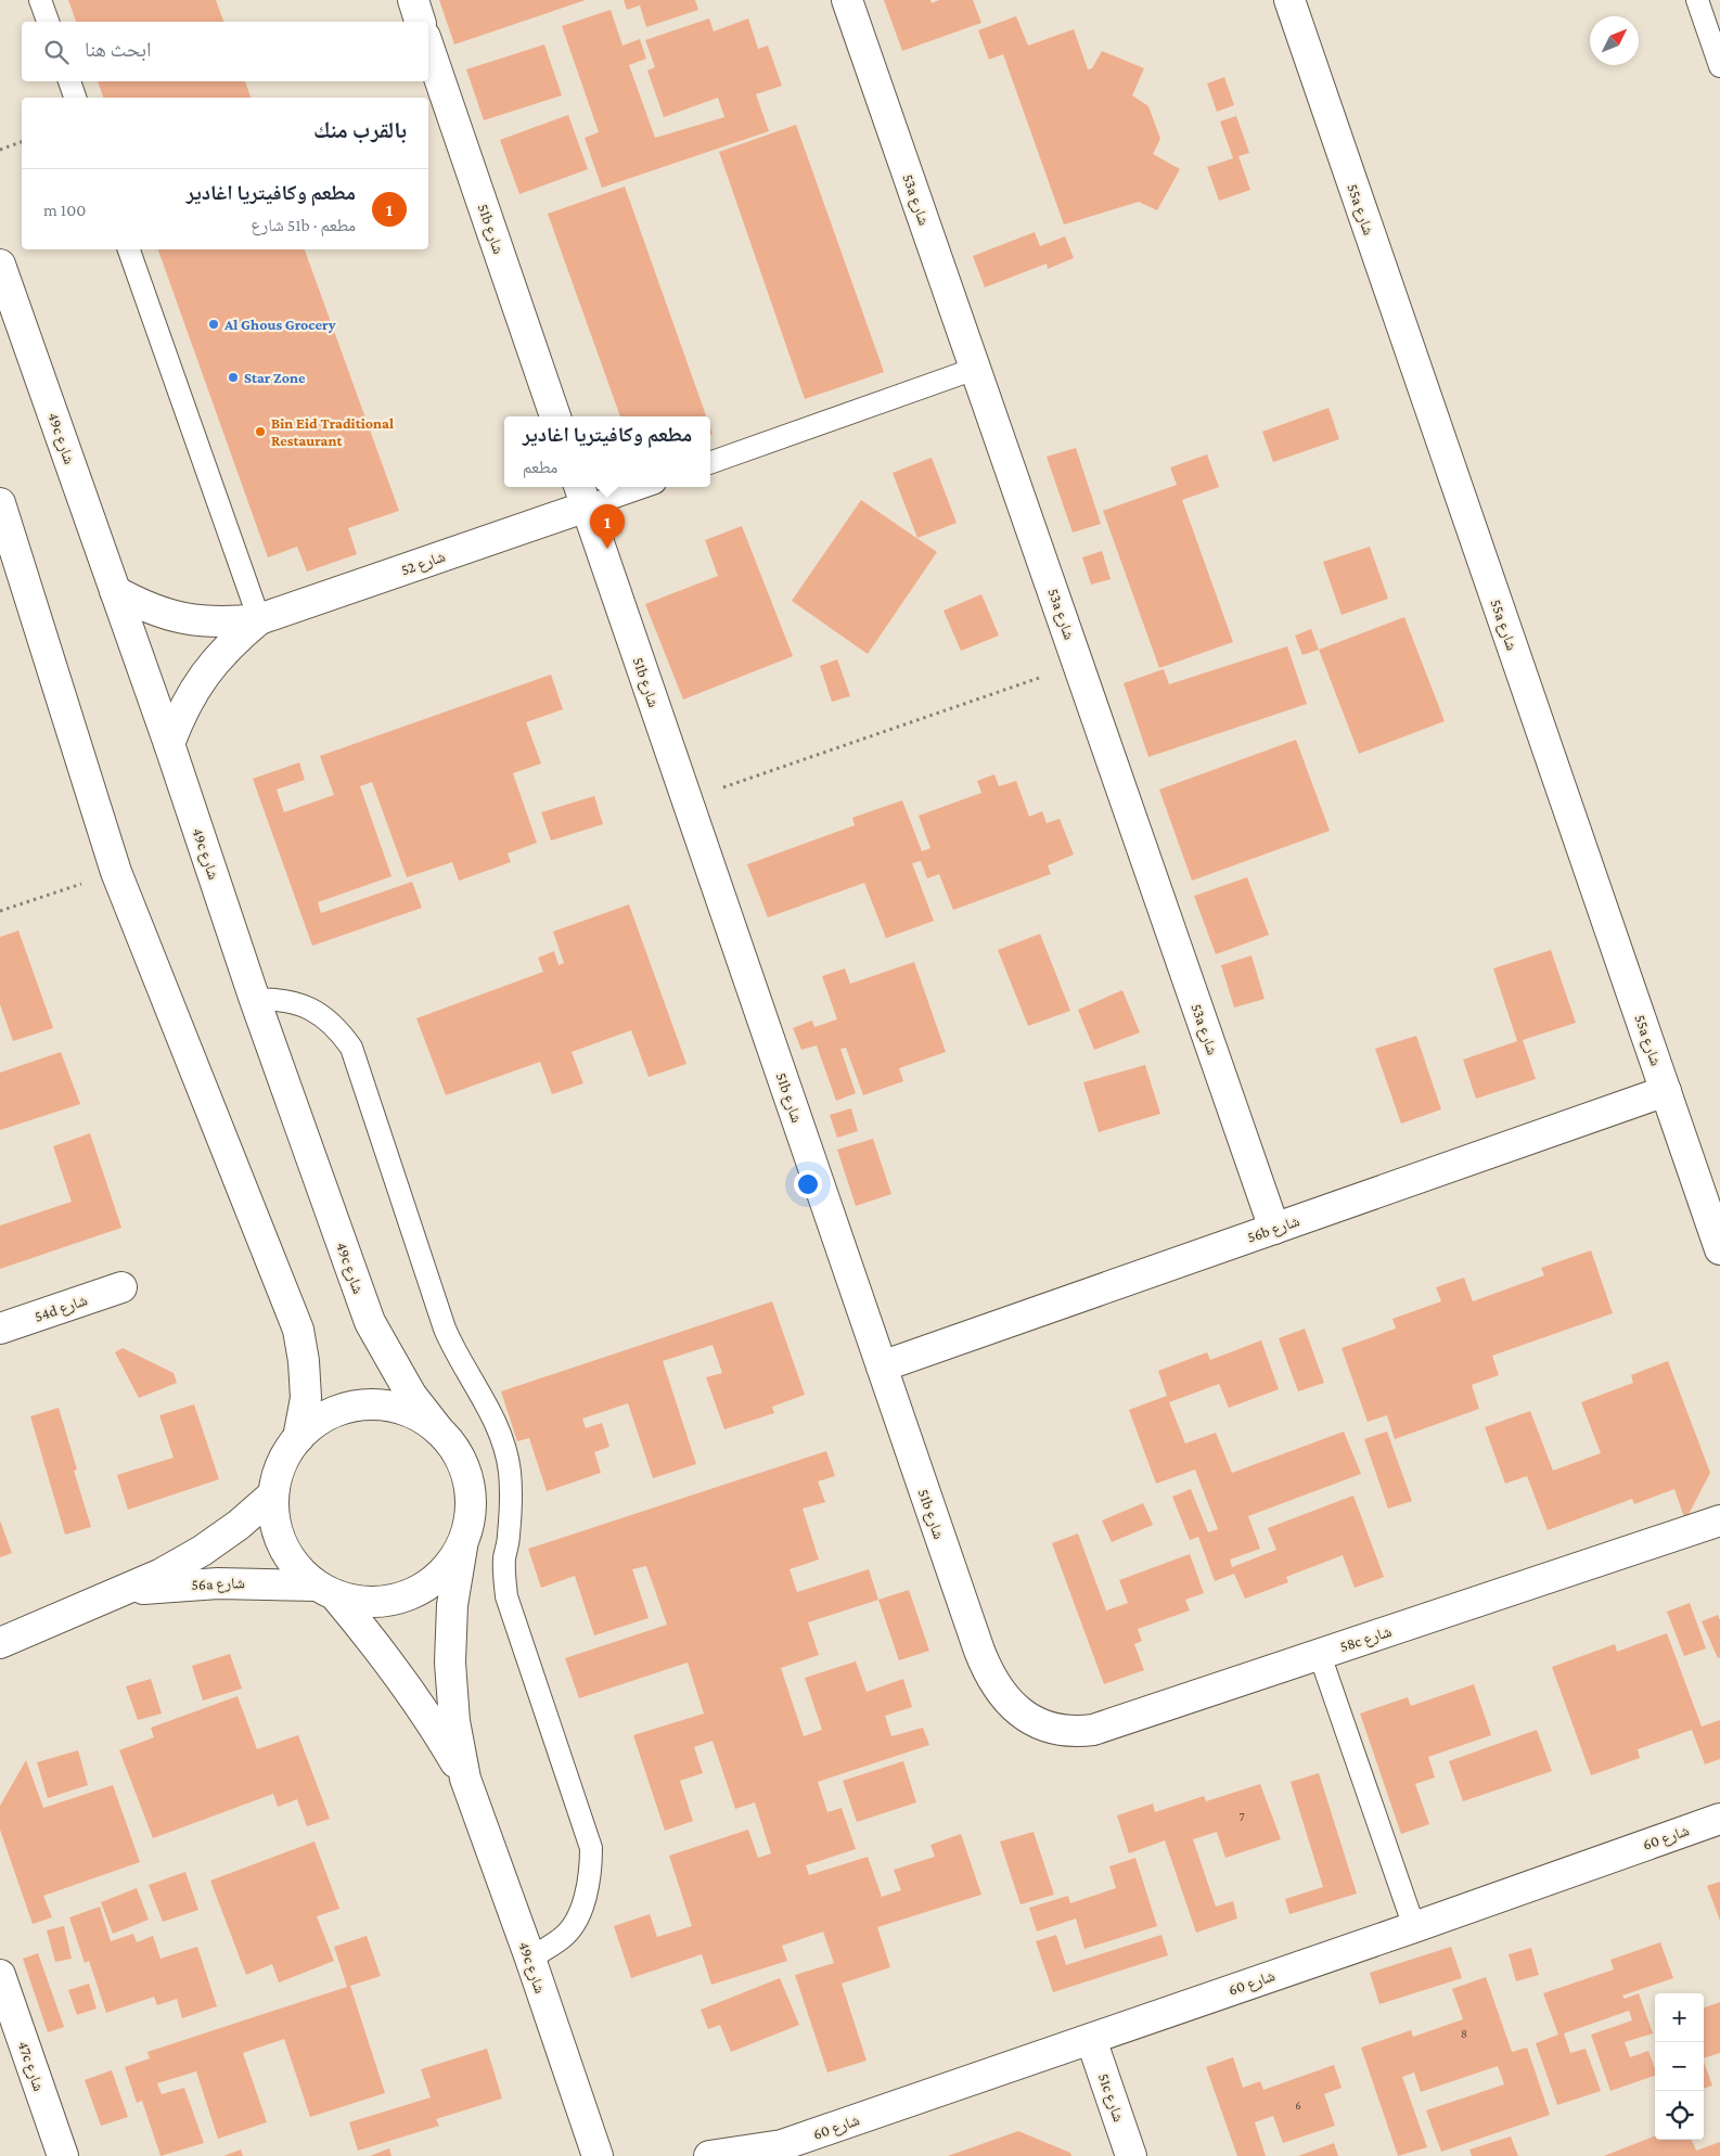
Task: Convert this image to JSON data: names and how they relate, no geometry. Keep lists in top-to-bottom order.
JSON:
{
  "streets": {
    "street": [
      "53a شارع",
      "55a شارع",
      "51b شارع",
      "49c شارع",
      "شارع 52",
      "56b شارع",
      "54d شارع",
      "56a شارع",
      "58c شارع",
      "شارع 60",
      "47c شارع",
      "51c شارع"
    ]
  },
  "crossings": [
    ["53a شارع", "56b شارع"],
    ["55a شارع", "56b شارع"],
    ["51b شارع", "شارع 52"],
    ["51b شارع", "56b شارع"],
    ["51b شارع", "58c شارع"],
    ["49c شارع", "شارع 52"],
    ["49c شارع", "56a شارع"],
    ["شارع 60", "51c شارع"]
  ],
  "places": ["Al Ghous Grocery", "Star Zone", "Bin Eid Traditional Restaurant"],
  "house_numbers": ["7", "8", "6"],
  "north": "top right",
  "page": {
    "search": "ابحث هنا",
    "heading": "بالقرب منك",
    "list": [
      {
        "mark": "1",
        "name": "مطعم وكافيتريا اغادير",
        "note": "مطعم · 51b شارع",
        "value": "100 m"
      }
    ],
    "popup": ["مطعم وكافيتريا اغادير", "مطعم"],
    "pins": "1",
    "map_buttons": ["+", "−"]
  }
}
